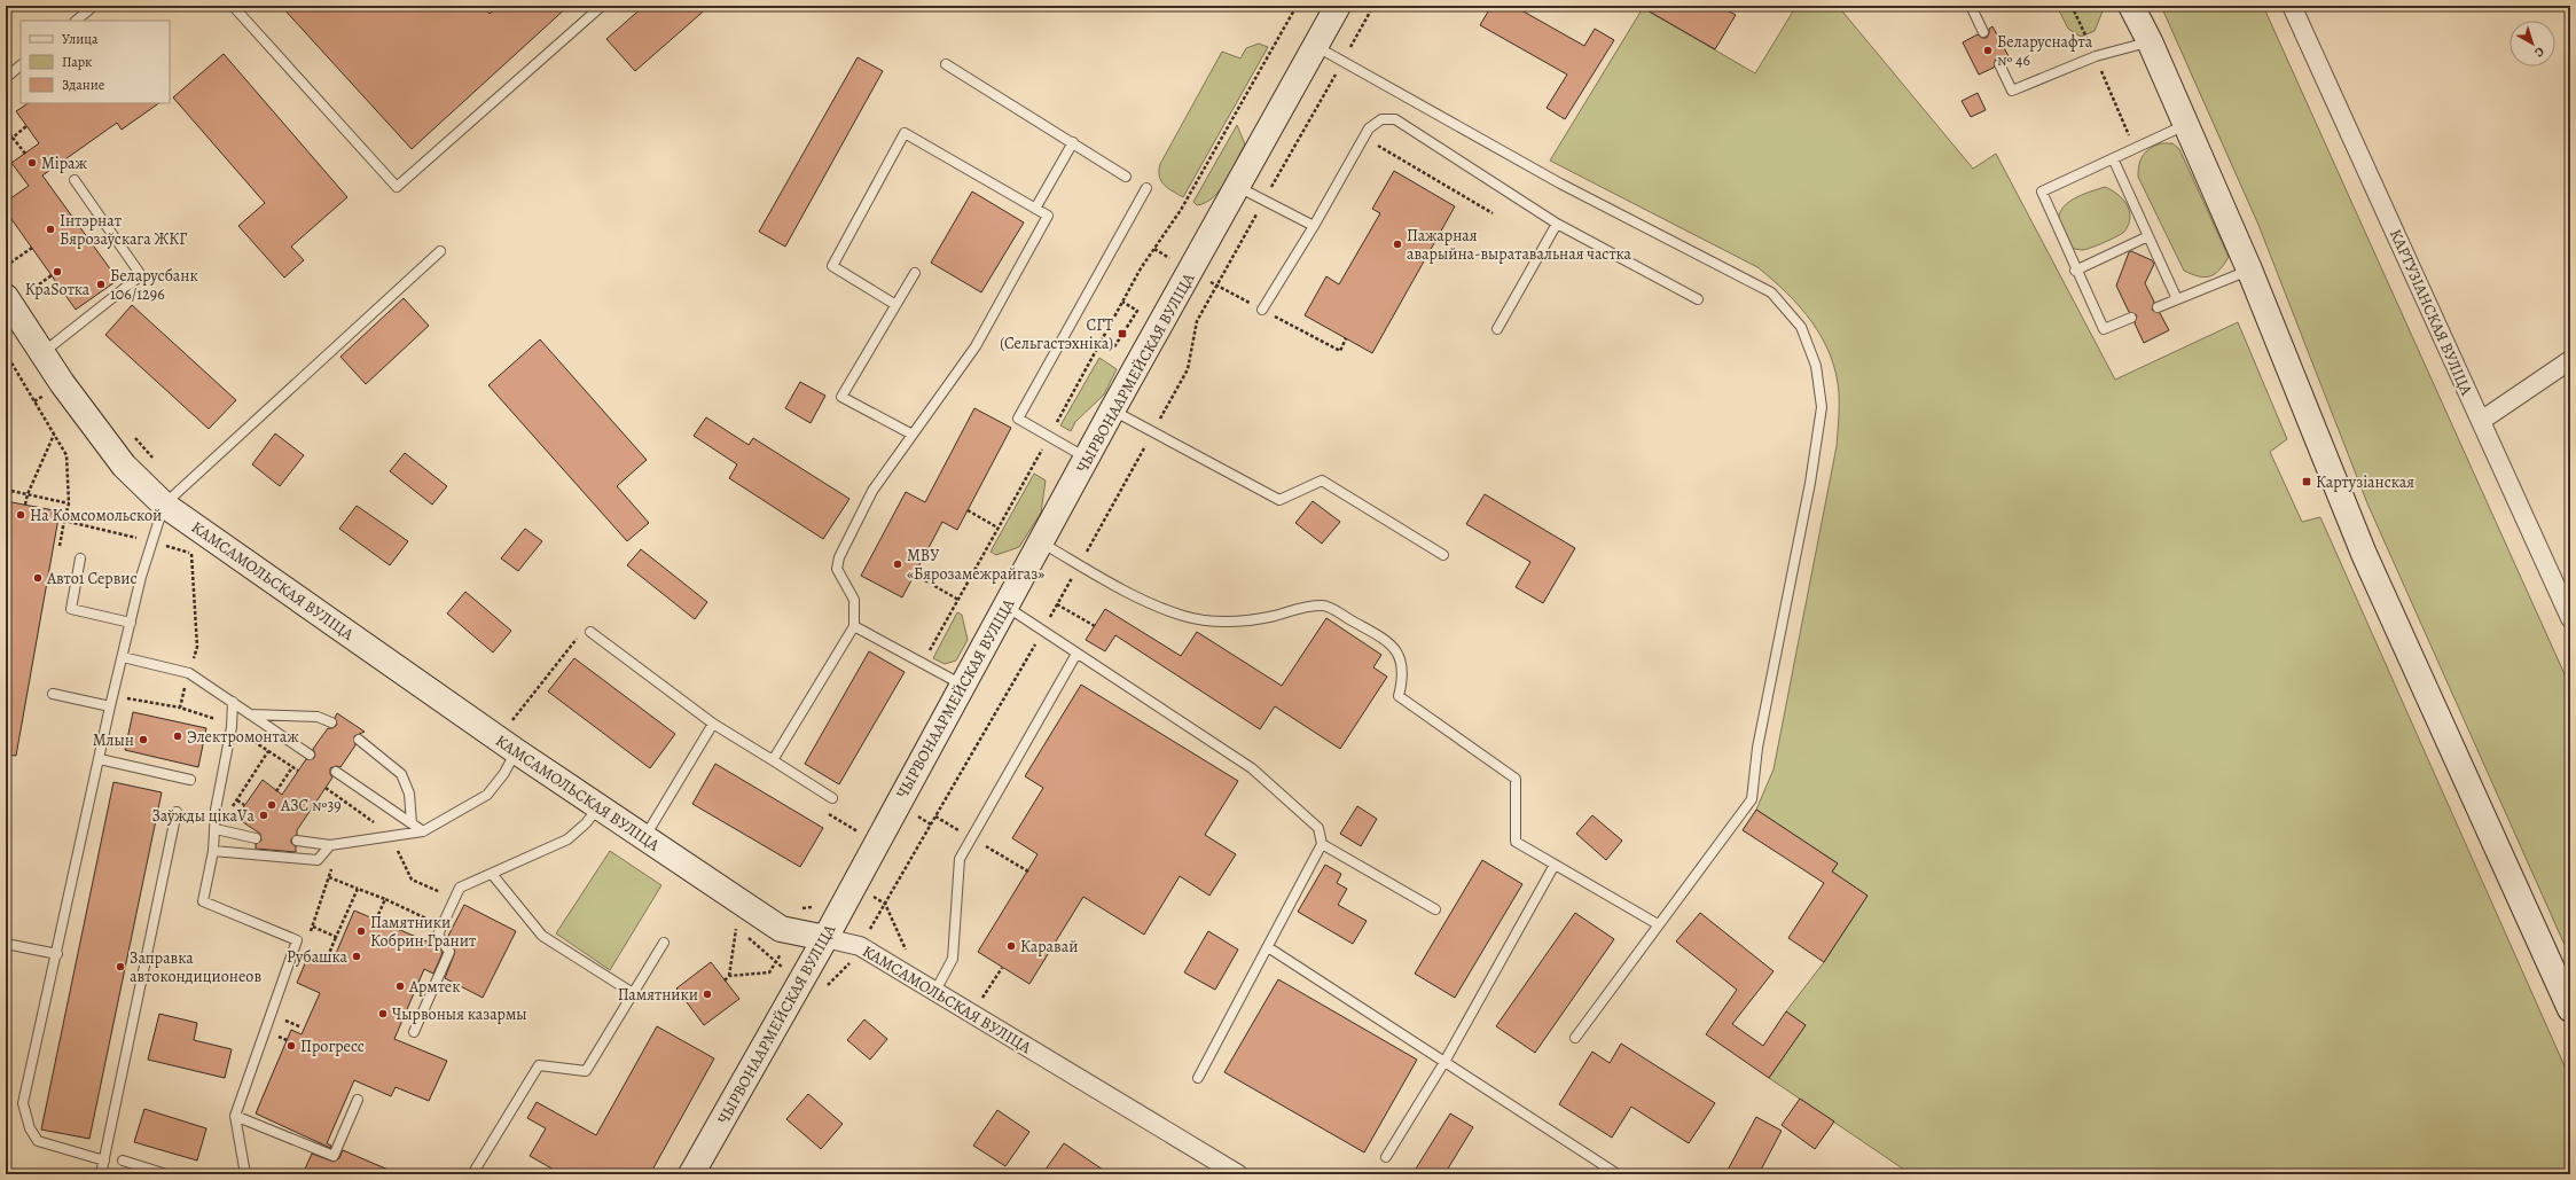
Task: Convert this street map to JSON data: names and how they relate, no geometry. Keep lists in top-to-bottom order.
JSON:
{
  "streets": {
    "main road": ["ЧЫРВОНААРМЕЙСКАЯ ВУЛІЦА", "КАМСАМОЛЬСКАЯ ВУЛІЦА"],
    "street": ["КАРТУЗІАНСКАЯ ВУЛІЦА"]
  },
  "crossings": [
    ["ЧЫРВОНААРМЕЙСКАЯ ВУЛІЦА", "КАМСАМОЛЬСКАЯ ВУЛІЦА"]
  ],
  "places": {
    "other": [
      "Беларуснафта № 46",
      "Міраж",
      "Інтэрнат Бярозаўскага ЖКГ",
      "Пажарная аварыйна-выратавальная частка",
      "КраSотка",
      "Беларусбанк 106/1296",
      "На Комсомольской",
      "МВУ «Бярозамежрайгаз»",
      "Авто1 Сервис",
      "Электромонтаж",
      "Млын",
      "АЗС №39",
      "Заўжды цікаVа",
      "Памятники Кобрин Гранит",
      "Каравай",
      "Рубашка",
      "Заправка автокондиционеов",
      "Армтек",
      "Памятники",
      "Чырвоныя казармы",
      "Прогресс"
    ],
    "transit": ["СГТ (Сельгастэхніка)", "Картузіанская"]
  },
  "legend": ["Улица", "Парк", "Здание"],
  "north": "bottom right"
}
